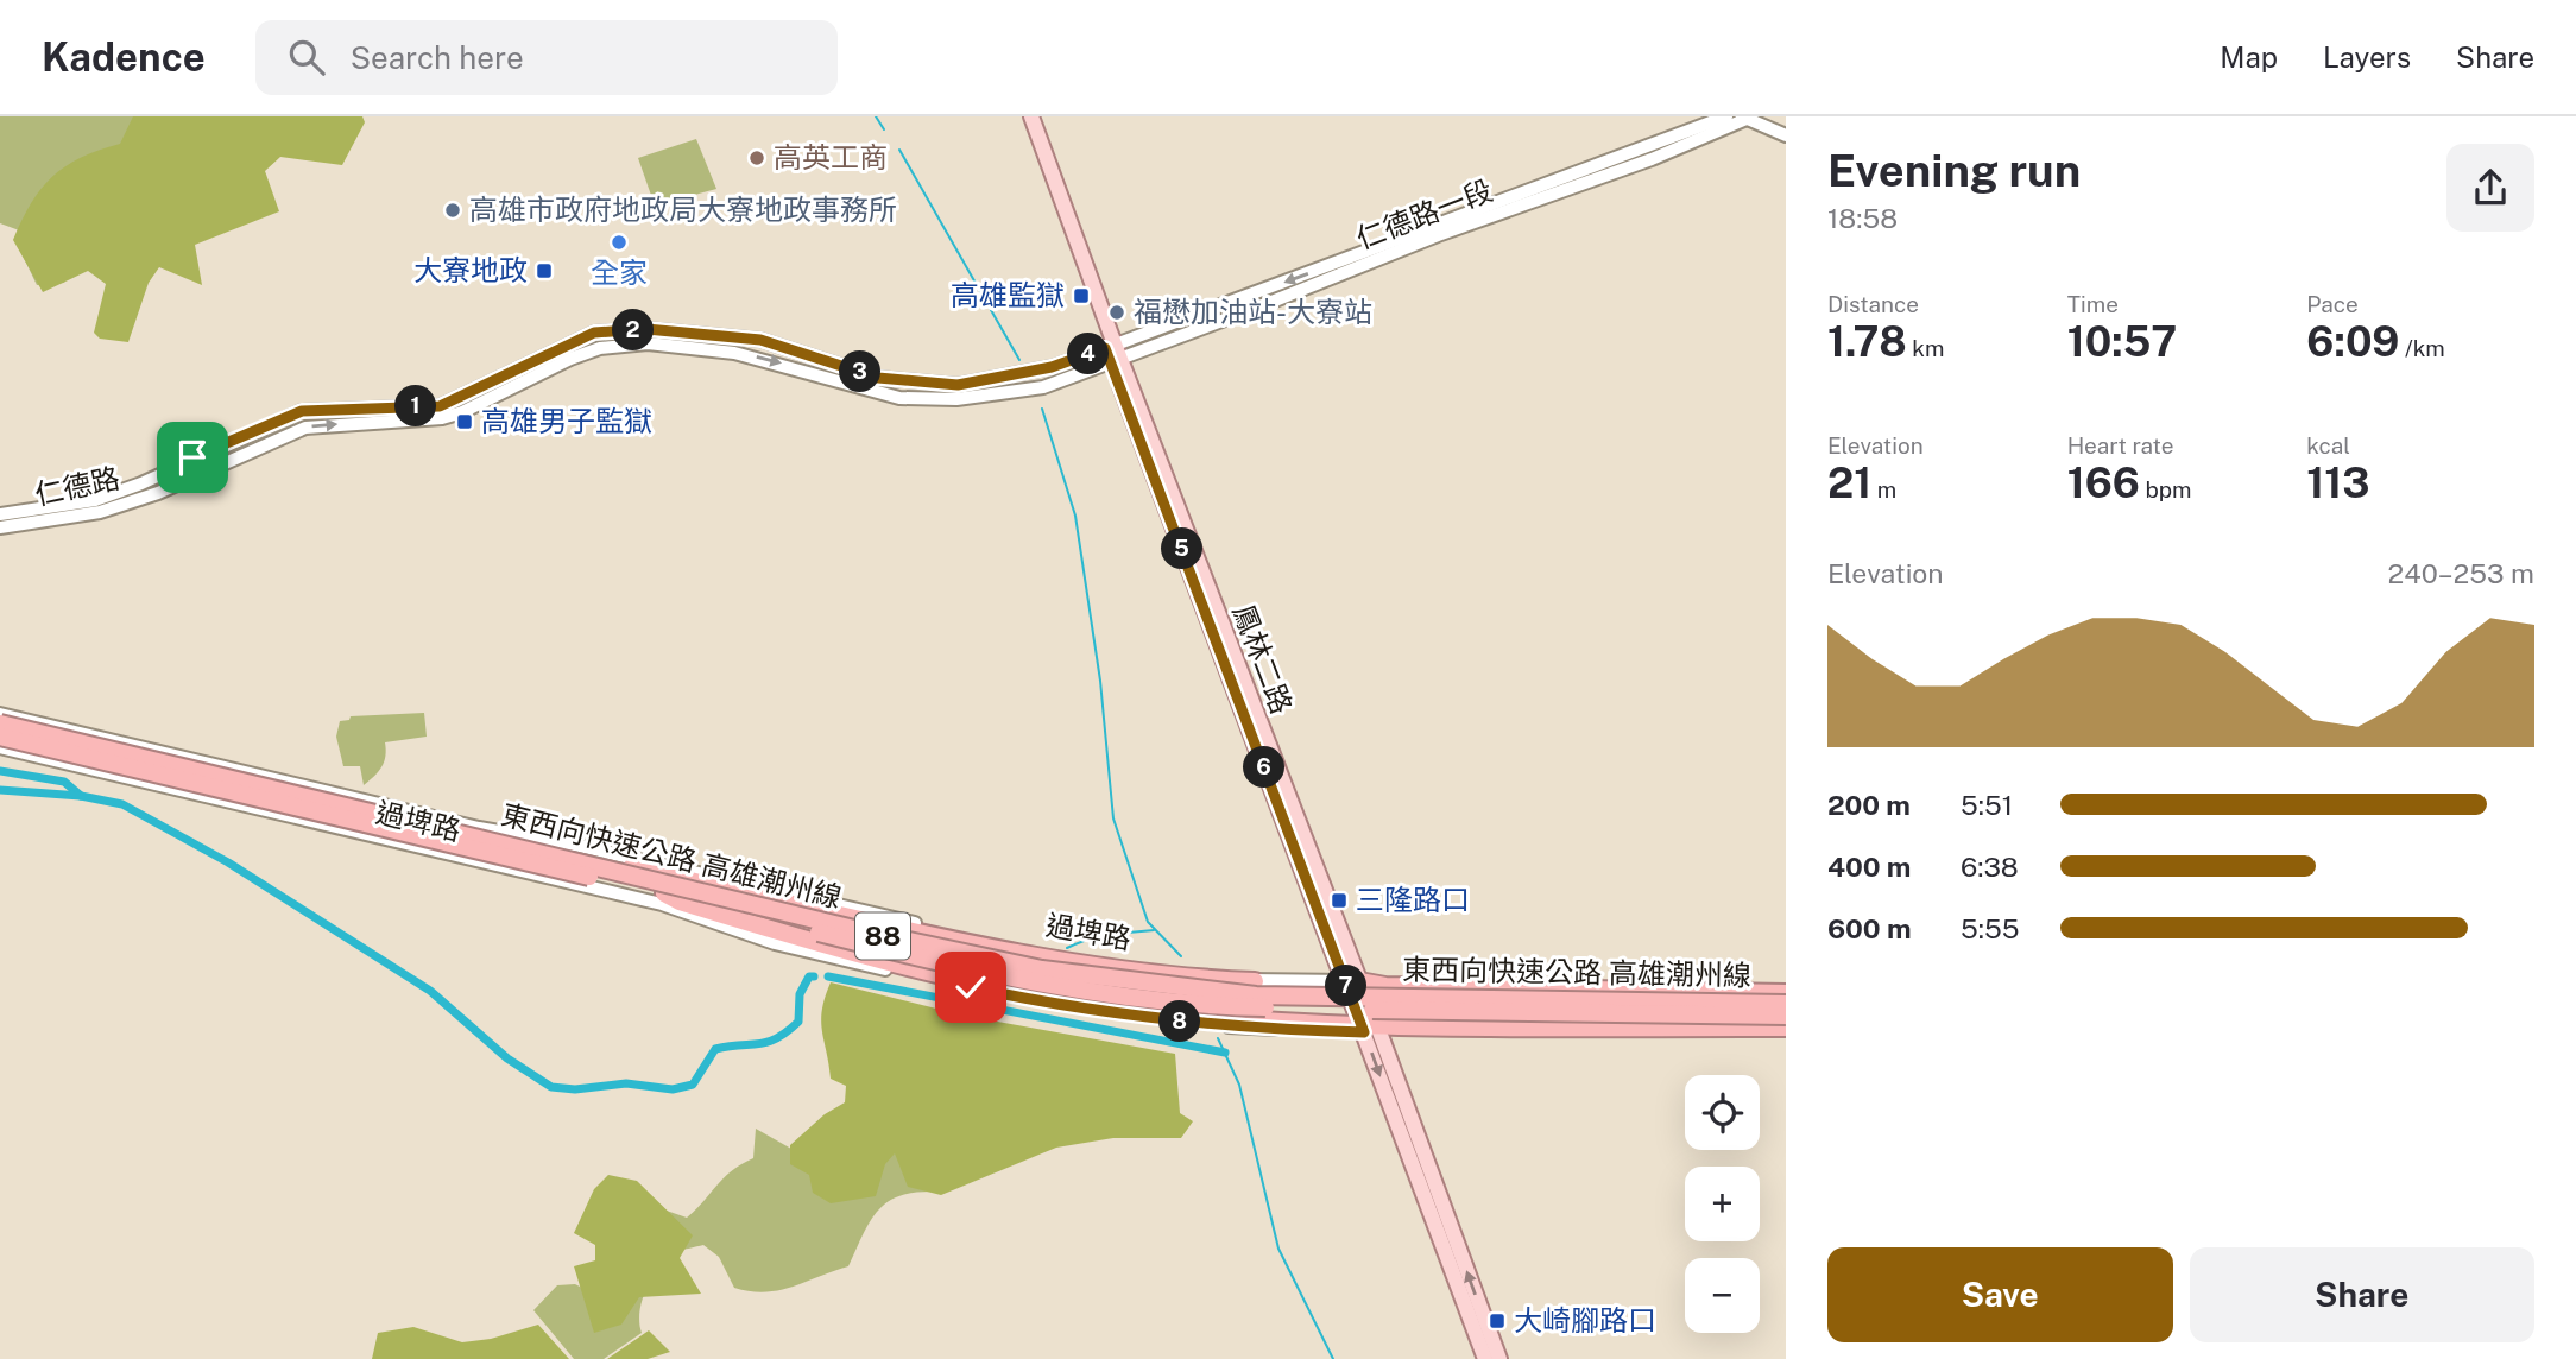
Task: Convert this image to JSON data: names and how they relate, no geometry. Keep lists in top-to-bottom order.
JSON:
{
  "streets": {
    "highway": ["東西向快速公路 高雄潮州線", "88"],
    "main road": ["鳳林二路"],
    "street": ["仁德路一段", "仁德路", "過埤路"]
  },
  "crossings": [
    ["仁德路一段", "仁德路"],
    ["仁德路一段", "鳳林二路"],
    ["仁德路", "鳳林二路"],
    ["鳳林二路", "過埤路"]
  ],
  "places": {
    "other": [
      "高英工商",
      "高雄市政府地政局大寮地政事務所",
      "全家",
      "福懋加油站-大寮站"
    ],
    "transit": [
      "大寮地政",
      "高雄監獄",
      "高雄男子監獄",
      "三隆路口",
      "大崎腳路口"
    ]
  },
  "page": {
    "header": "Kadence",
    "search": "Search here",
    "nav": ["Map", "Layers", "Share"],
    "heading": ["Evening run", "18:58"],
    "stats": [
      ["Distance", "1.78 km"],
      ["Time", "10:57"],
      ["Pace", "6:09 /km"],
      ["Elevation", "21 m"],
      ["Heart rate", "166 bpm"],
      ["kcal", "113"]
    ],
    "pins": [
      "2",
      "4",
      "3",
      "1",
      "5",
      "6",
      "7",
      "8"
    ],
    "chart": ["Elevation", "240–253 m"],
    "list": [
      {
        "name": "200 m",
        "note": "5:51"
      },
      {
        "name": "400 m",
        "note": "6:38"
      },
      {
        "name": "600 m",
        "note": "5:55"
      }
    ],
    "map_buttons": ["+", "−"],
    "buttons": ["Save", "Share"]
  }
}
